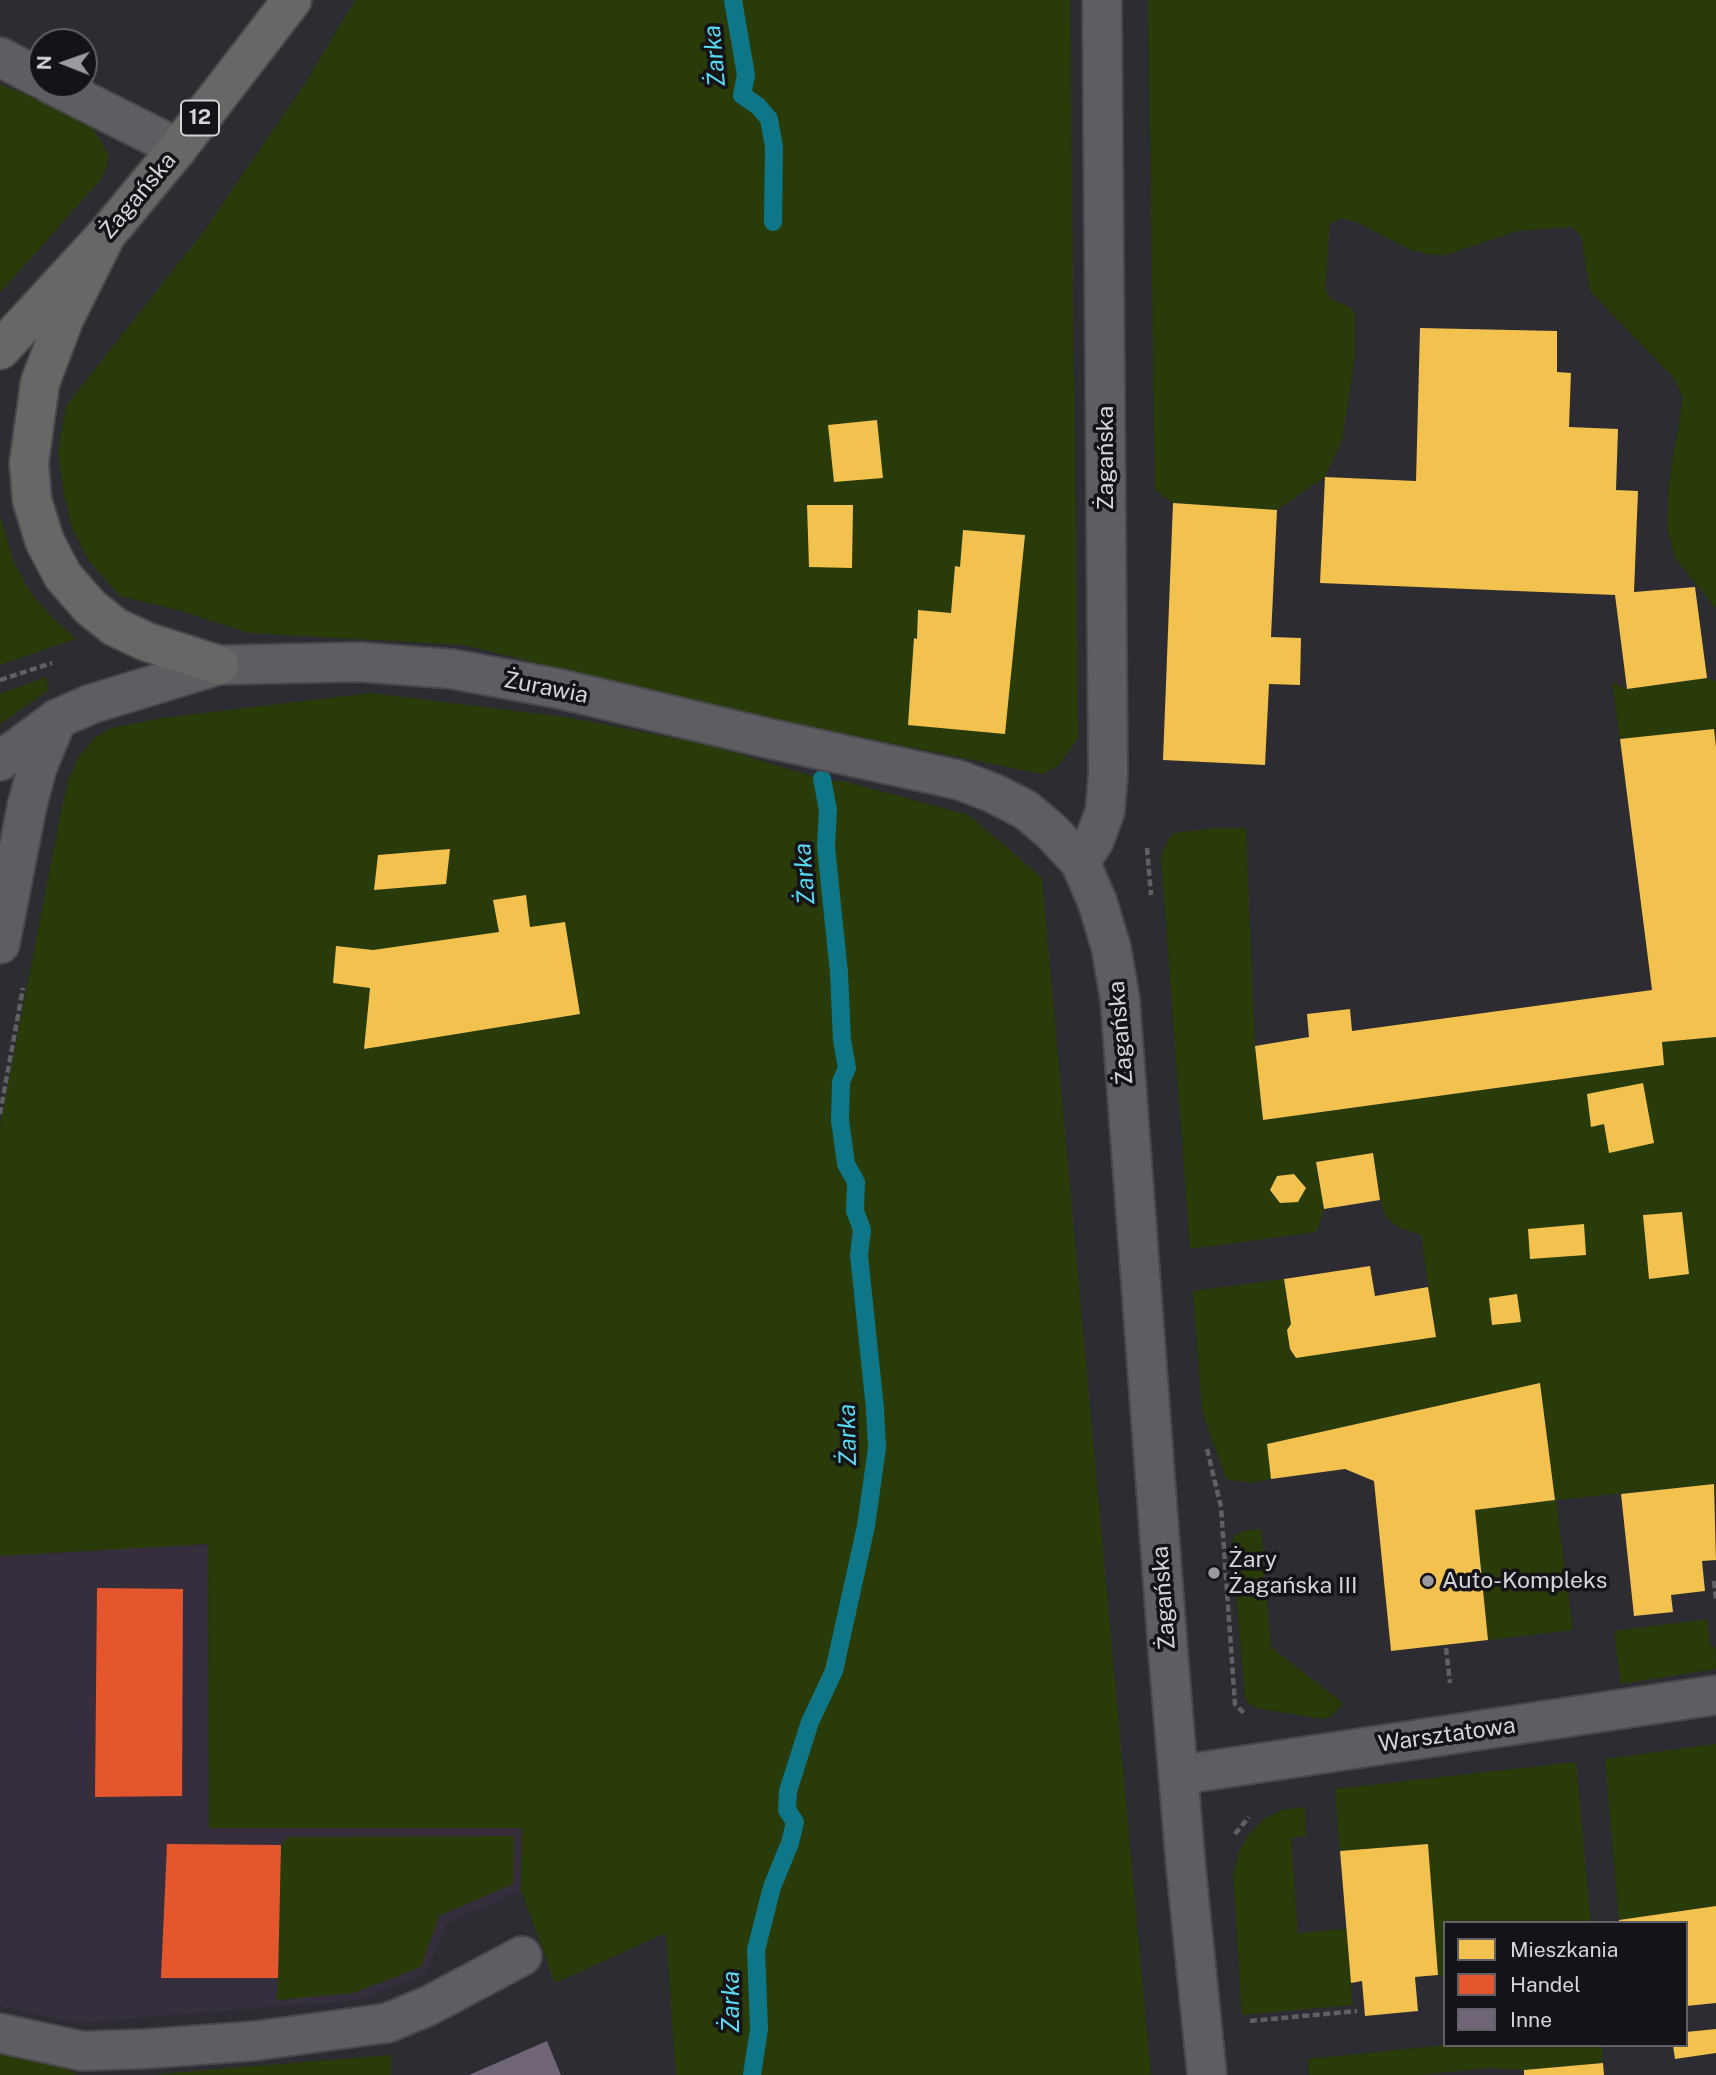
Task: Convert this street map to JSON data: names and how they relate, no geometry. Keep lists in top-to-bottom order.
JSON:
{
  "streets": {
    "main road": ["12", "Żagańska"],
    "street": ["Żurawia", "Warsztatowa"]
  },
  "crossings": [
    ["Żagańska", "Żurawia"],
    ["Żagańska", "Warsztatowa"]
  ],
  "water": ["Żarka"],
  "places": ["Żary Żagańska III", "Auto-Kompleks"],
  "legend": ["Mieszkania", "Handel", "Inne"],
  "north": "left"
}
